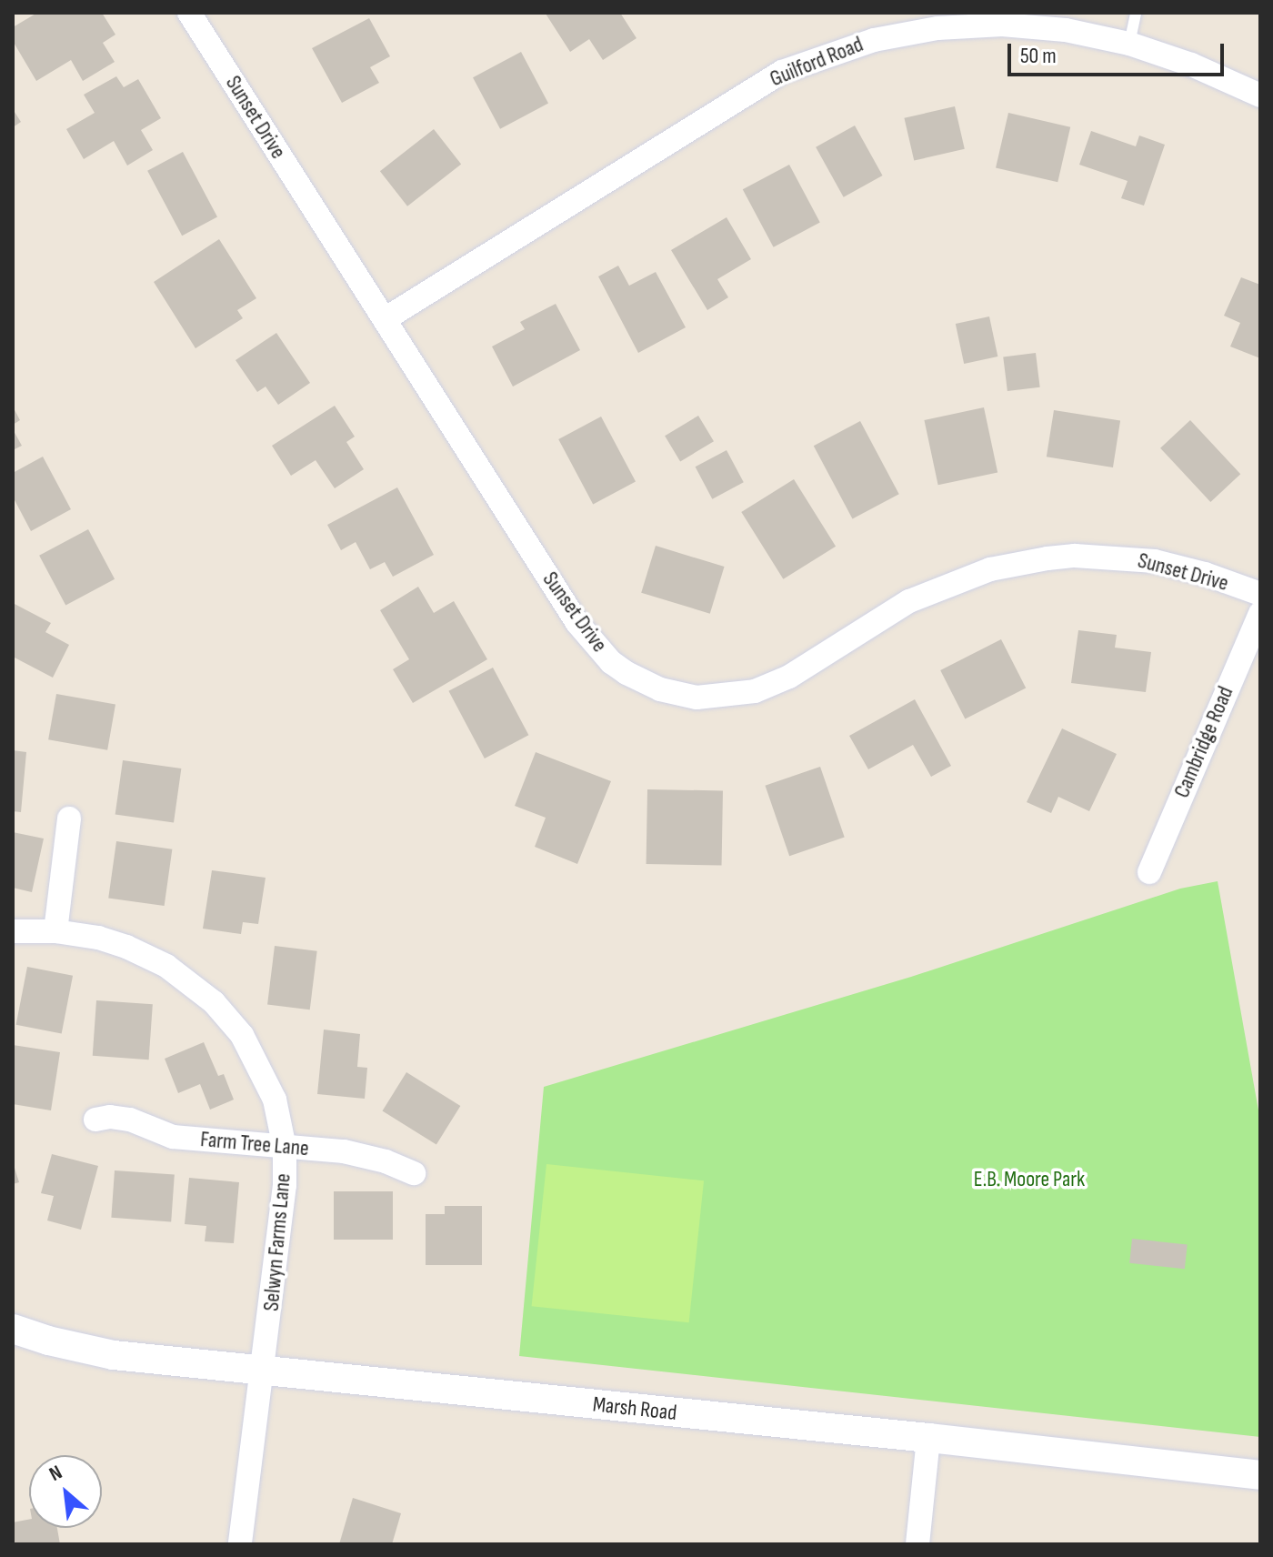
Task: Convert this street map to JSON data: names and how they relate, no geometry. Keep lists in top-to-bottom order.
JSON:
{
  "streets": {
    "street": [
      "Guilford Road",
      "Sunset Drive",
      "Cambridge Road",
      "Farm Tree Lane",
      "Selwyn Farms Lane",
      "Marsh Road"
    ]
  },
  "crossings": [
    ["Guilford Road", "Sunset Drive"],
    ["Farm Tree Lane", "Selwyn Farms Lane"],
    ["Selwyn Farms Lane", "Marsh Road"]
  ],
  "parks": ["E.B. Moore Park"],
  "scale_bar": "50 m",
  "north": "top left"
}
